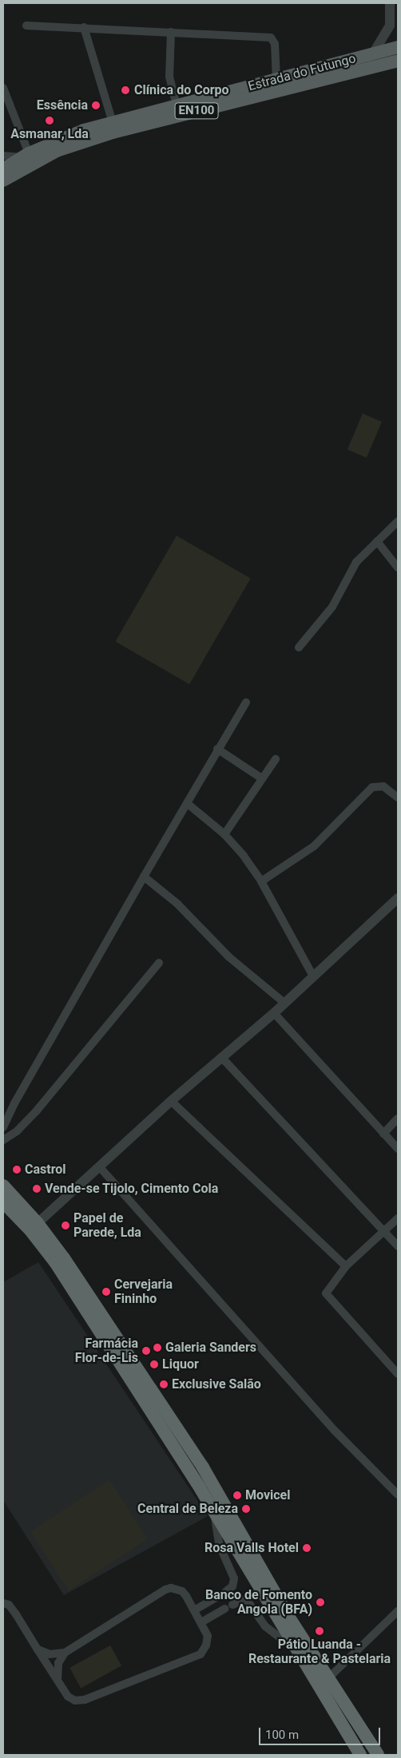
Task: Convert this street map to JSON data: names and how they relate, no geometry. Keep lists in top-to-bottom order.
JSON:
{
  "streets": {
    "main road": ["Estrada do Futungo", "EN100"]
  },
  "places": [
    "Clínica do Corpo",
    "Essência",
    "Asmanar, Lda",
    "Castrol",
    "Vende-se Tijolo, Cimento Cola",
    "Papel de Parede, Lda",
    "Cervejaria Fininho",
    "Galeria Sanders",
    "Farmácia Flor-de-Lis",
    "Liquor",
    "Exclusive Salão",
    "Movicel",
    "Central de Beleza",
    "Rosa Valls Hotel",
    "Banco de Fomento Angola (BFA)",
    "Pátio Luanda - Restaurante & Pastelaria"
  ],
  "scale_bar": "100 m"
}
